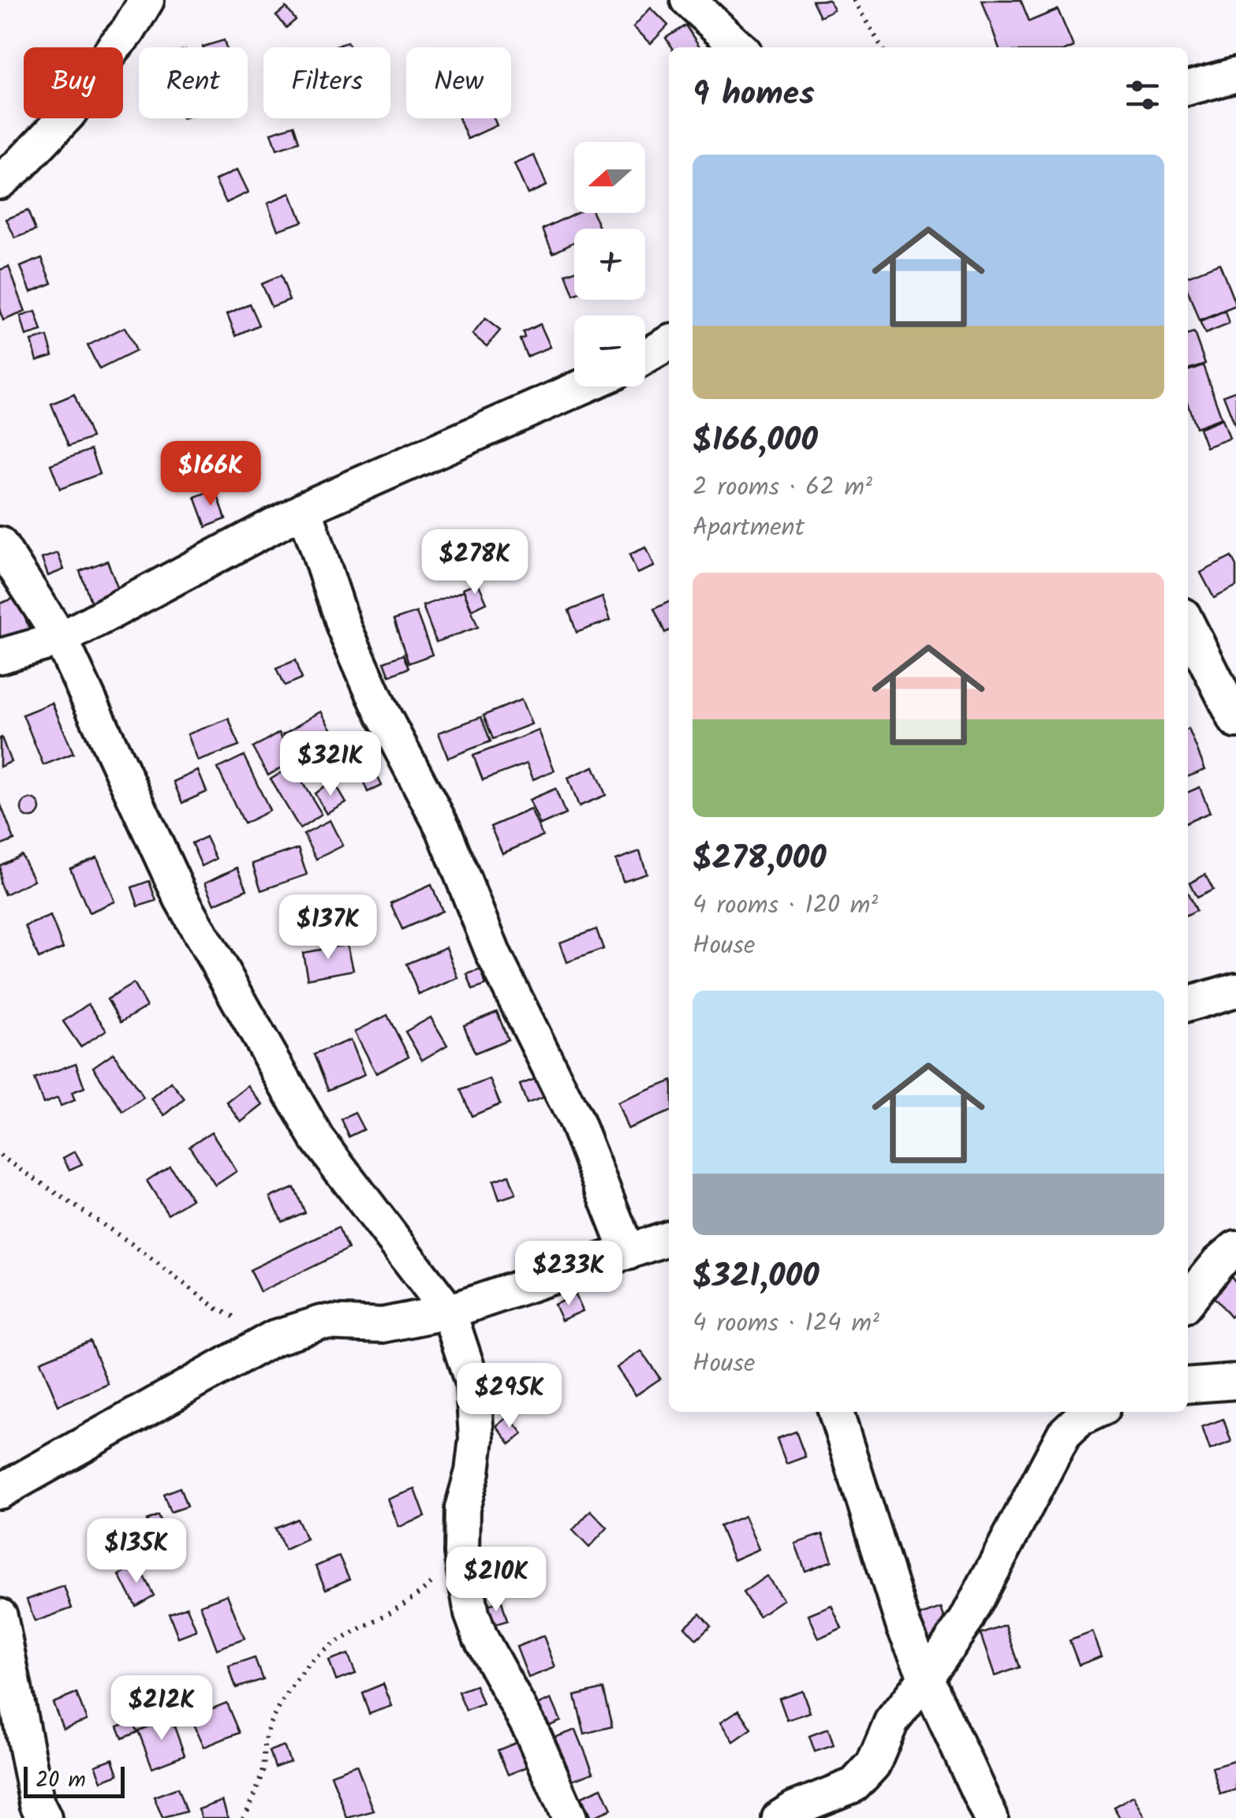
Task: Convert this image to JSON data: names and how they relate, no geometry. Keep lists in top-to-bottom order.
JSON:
{
  "scale_bar": "20 m",
  "north": "left",
  "page": {
    "chip": [
      "Buy",
      "Rent",
      "Filters",
      "New"
    ],
    "heading": "9 homes",
    "map_buttons": ["+", "−"],
    "list": [
      {
        "name": "$166,000",
        "note": "2 rooms · 62 m² · Apartment"
      },
      {
        "name": "$278,000",
        "note": "4 rooms · 120 m² · House"
      },
      {
        "name": "$321,000",
        "note": "4 rooms · 124 m² · House"
      }
    ],
    "price": [
      "$166K",
      "$278K",
      "$321K",
      "$137K",
      "$233K",
      "$295K",
      "$135K",
      "$210K",
      "$212K"
    ],
    "scale": "20 m"
  }
}
